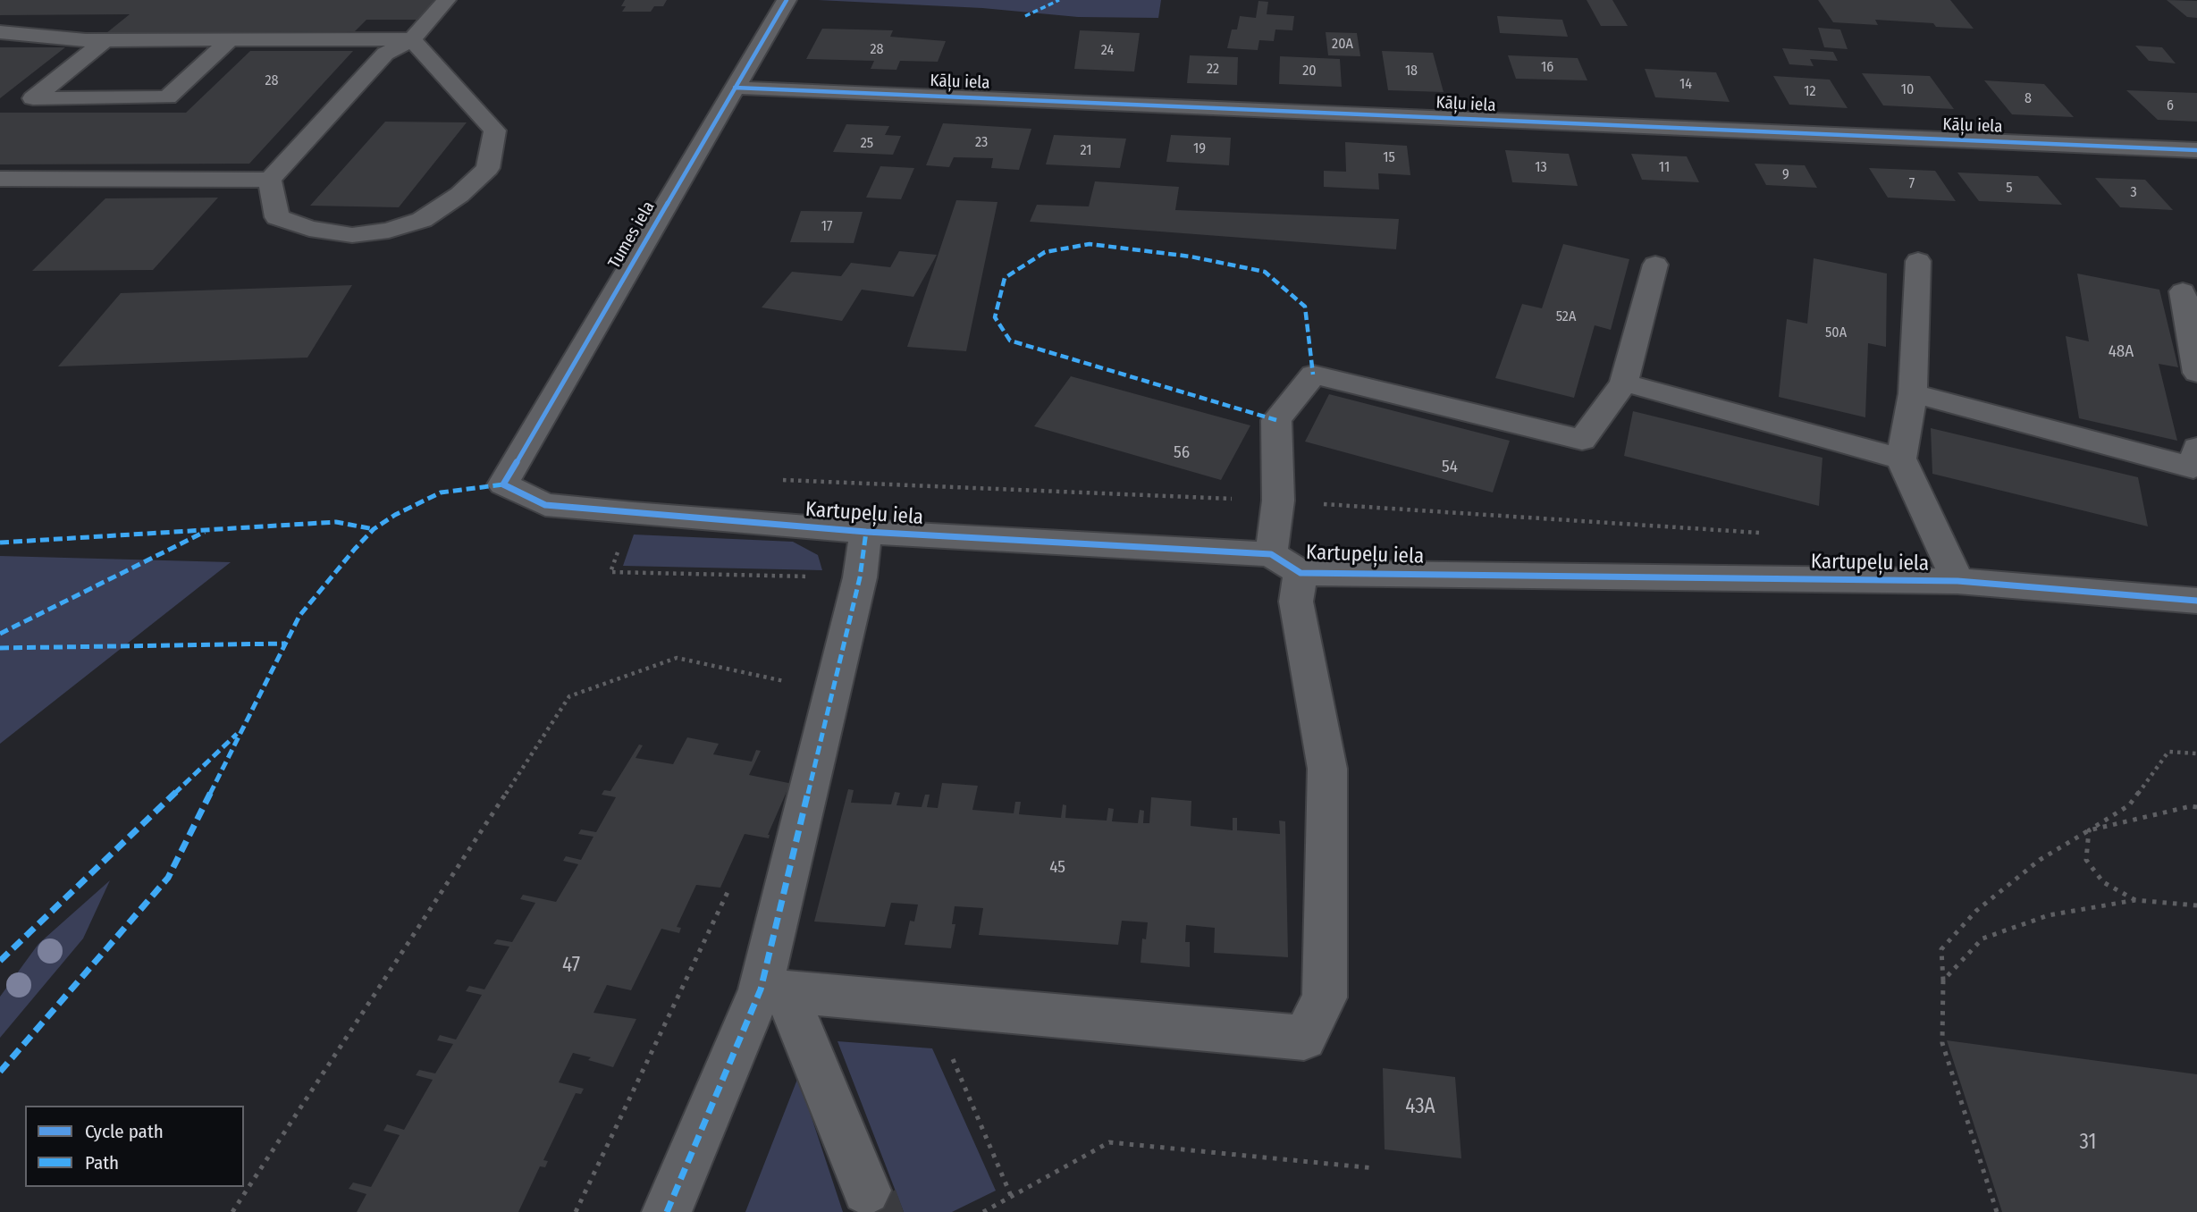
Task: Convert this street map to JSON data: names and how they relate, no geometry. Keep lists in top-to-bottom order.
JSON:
{
  "streets": {
    "street": ["Kāļu iela", "Tumes iela", "Kartupeļu iela"]
  },
  "crossings": [
    ["Kāļu iela", "Tumes iela"],
    ["Tumes iela", "Kartupeļu iela"]
  ],
  "house_numbers": [
    "20A",
    "28",
    "24",
    "16",
    "22",
    "20",
    "18",
    "28",
    "14",
    "10",
    "12",
    "8",
    "6",
    "23",
    "25",
    "19",
    "21",
    "15",
    "13",
    "11",
    "9",
    "7",
    "5",
    "3",
    "17",
    "52A",
    "50A",
    "48A",
    "56",
    "54",
    "45",
    "47",
    "43A",
    "31"
  ],
  "legend": ["Cycle path", "Path"]
}
